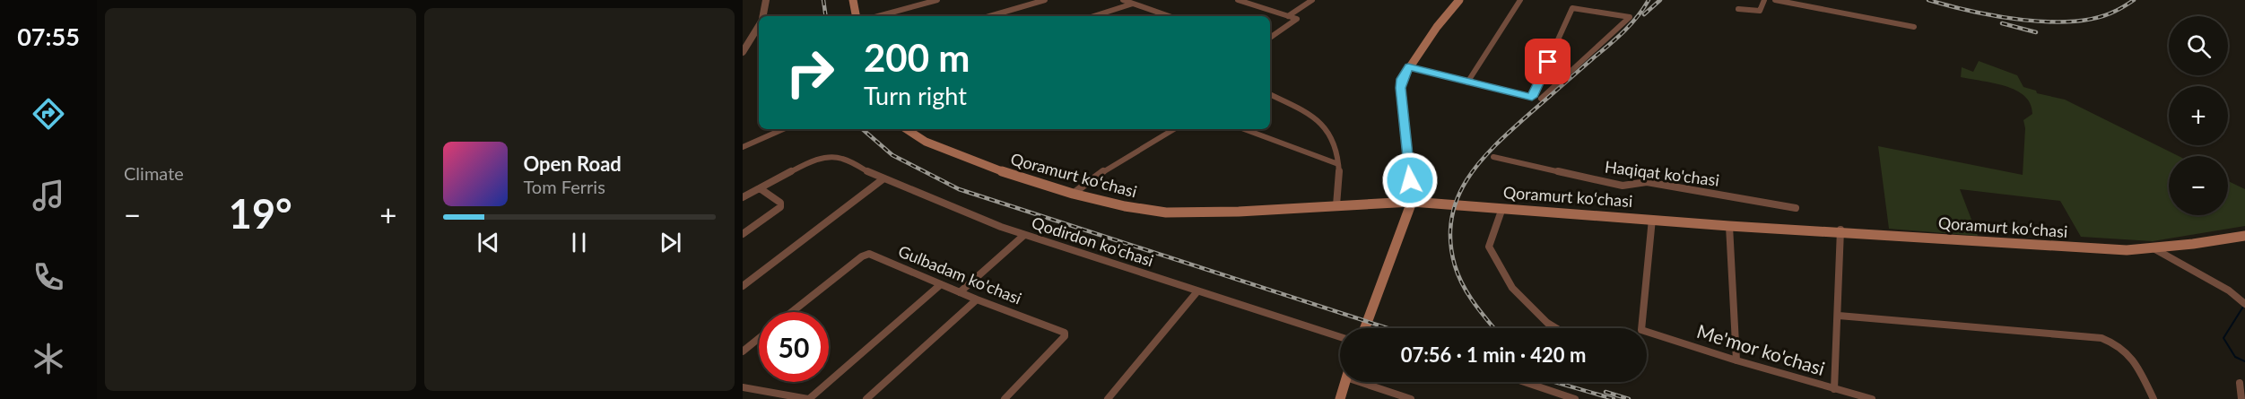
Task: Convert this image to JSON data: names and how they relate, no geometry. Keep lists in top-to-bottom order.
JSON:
{
  "streets": {
    "main road": ["Qoramurt koʻchasi"],
    "street": [
      "Haqiqat ko'chasi",
      "Qodirdon ko'chasi",
      "Gulbadam ko'chasi",
      "Me'mor ko'chasi"
    ]
  },
  "crossings": [
    ["Qoramurt koʻchasi", "Me'mor ko'chasi"]
  ],
  "page": {
    "tabs": "07:55",
    "tile": "Climate",
    "map_buttons": ["+", "−"],
    "turn": ["200 m", "Turn right"],
    "song": ["Open Road", "Tom Ferris"],
    "heat": ["−", "19°", "+"],
    "limit": "50",
    "trip": "07:56 · 1 min · 420 m"
  }
}
